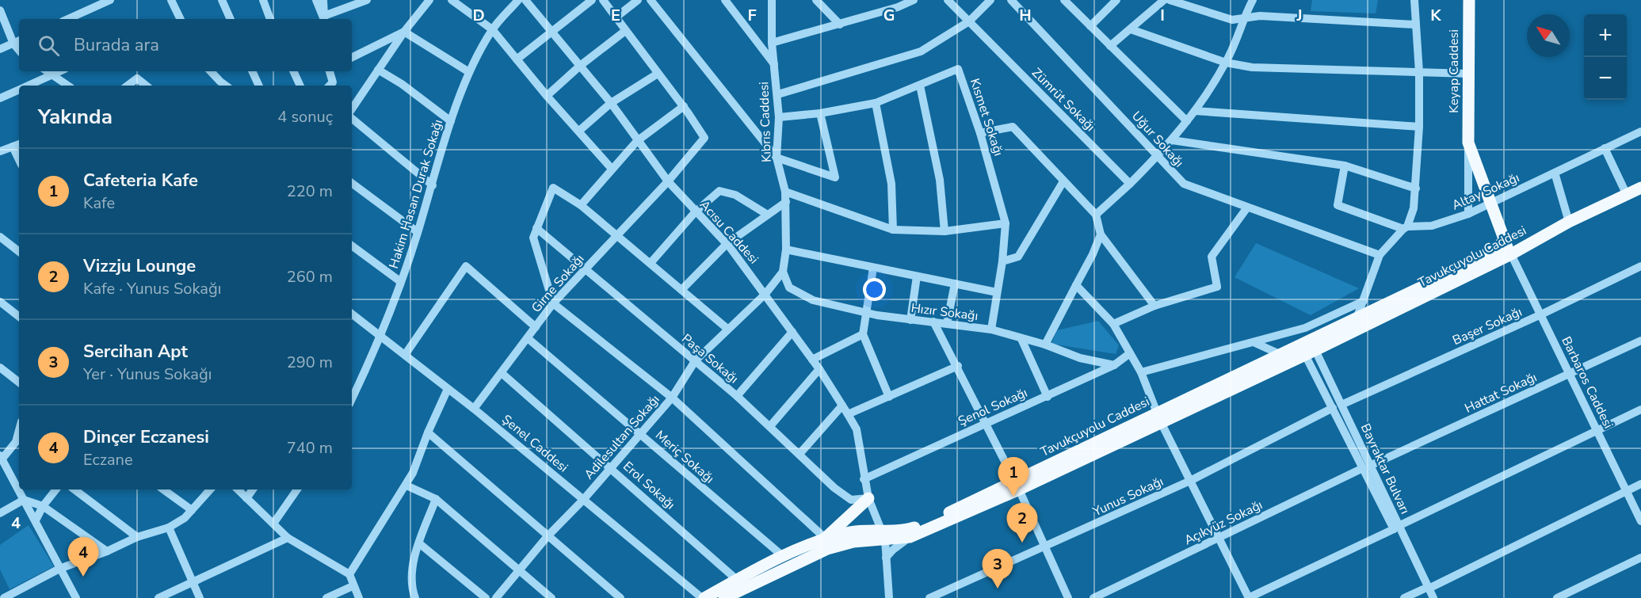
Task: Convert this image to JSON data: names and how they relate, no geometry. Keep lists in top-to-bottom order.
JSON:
{
  "streets": {
    "main road": ["Keyap Caddesi", "Tavukçuyolu Caddesi"],
    "street": [
      "Zümrüt Sokağı",
      "Kısmet Sokağı",
      "Kıbrıs Caddesi",
      "Uğur Sokağı",
      "Altay Sokağı",
      "Hakim Hasan Durak Sokağı",
      "Acısu Caddesi",
      "Girne Sokağı",
      "Hızır Sokağı",
      "Başer Sokağı",
      "Paşa Sokağı",
      "Barbaros Caddesi",
      "Hattat Sokağı",
      "Şenol Sokağı",
      "Adilesultan Sokağı",
      "Şenel Caddesi",
      "Meriç Sokağı",
      "Bayraktar Bulvarı",
      "Erol Sokağı",
      "Yunus Sokağı",
      "Açıkyüz Sokağı"
    ]
  },
  "crossings": [
    ["Keyap Caddesi", "Altay Sokağı"],
    ["Keyap Caddesi", "Tavukçuyolu Caddesi"],
    ["Keyap Caddesi", "Barbaros Caddesi"],
    ["Kısmet Sokağı", "Kıbrıs Caddesi"],
    ["Kısmet Sokağı", "Hızır Sokağı"],
    ["Kıbrıs Caddesi", "Hızır Sokağı"],
    ["Hakim Hasan Durak Sokağı", "Şenel Caddesi"],
    ["Acısu Caddesi", "Tavukçuyolu Caddesi"],
    ["Acısu Caddesi", "Girne Sokağı"],
    ["Acısu Caddesi", "Paşa Sokağı"],
    ["Acısu Caddesi", "Şenol Sokağı"],
    ["Acısu Caddesi", "Adilesultan Sokağı"],
    ["Tavukçuyolu Caddesi", "Barbaros Caddesi"],
    ["Tavukçuyolu Caddesi", "Şenel Caddesi"],
    ["Tavukçuyolu Caddesi", "Meriç Sokağı"],
    ["Tavukçuyolu Caddesi", "Bayraktar Bulvarı"],
    ["Tavukçuyolu Caddesi", "Erol Sokağı"],
    ["Girne Sokağı", "Paşa Sokağı"],
    ["Girne Sokağı", "Şenel Caddesi"],
    ["Girne Sokağı", "Meriç Sokağı"],
    ["Girne Sokağı", "Erol Sokağı"],
    ["Hızır Sokağı", "Şenol Sokağı"],
    ["Başer Sokağı", "Barbaros Caddesi"],
    ["Başer Sokağı", "Bayraktar Bulvarı"],
    ["Başer Sokağı", "Yunus Sokağı"],
    ["Paşa Sokağı", "Adilesultan Sokağı"],
    ["Barbaros Caddesi", "Hattat Sokağı"],
    ["Hattat Sokağı", "Bayraktar Bulvarı"],
    ["Hattat Sokağı", "Açıkyüz Sokağı"],
    ["Adilesultan Sokağı", "Şenel Caddesi"],
    ["Adilesultan Sokağı", "Meriç Sokağı"],
    ["Adilesultan Sokağı", "Erol Sokağı"],
    ["Bayraktar Bulvarı", "Yunus Sokağı"],
    ["Bayraktar Bulvarı", "Açıkyüz Sokağı"]
  ],
  "north": "top left",
  "page": {
    "map_buttons": ["+", "−"],
    "search": "Burada ara",
    "heading": ["Yakında", "4 sonuç"],
    "list": [
      {
        "mark": "1",
        "name": "Cafeteria Kafe",
        "note": "Kafe",
        "value": "220 m"
      },
      {
        "mark": "2",
        "name": "Vizzju Lounge",
        "note": "Kafe · Yunus Sokağı",
        "value": "260 m"
      },
      {
        "mark": "3",
        "name": "Sercihan Apt",
        "note": "Yer · Yunus Sokağı",
        "value": "290 m"
      },
      {
        "mark": "4",
        "name": "Dinçer Eczanesi",
        "note": "Eczane",
        "value": "740 m"
      }
    ],
    "pins": [
      "1",
      "2",
      "4",
      "3"
    ]
  },
  "grid": {
    "columns": [
      "D",
      "E",
      "F",
      "G",
      "H",
      "I",
      "J",
      "K"
    ],
    "rows": ["4"]
  }
}
